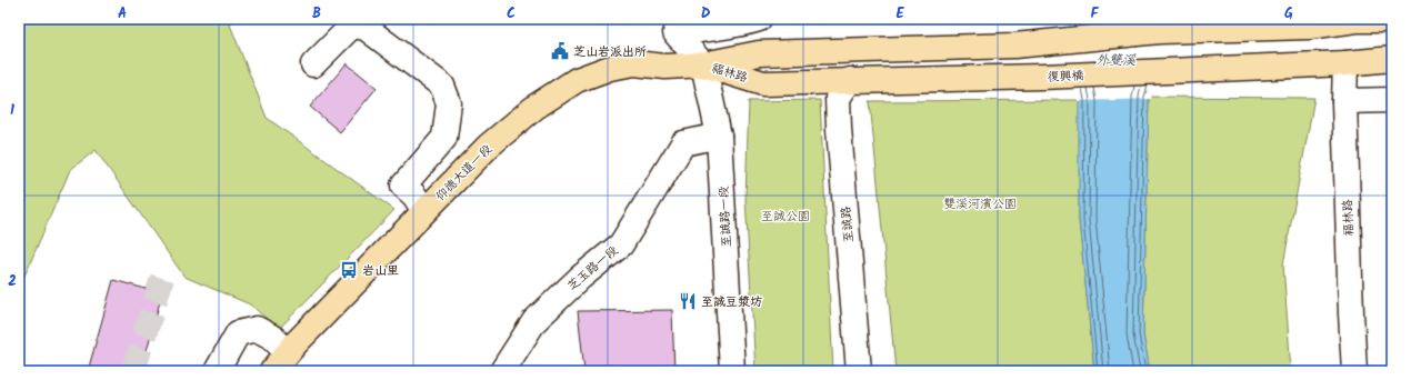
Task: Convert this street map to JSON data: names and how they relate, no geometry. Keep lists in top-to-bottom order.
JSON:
{
  "streets": {
    "main road": ["福林路", "復興橋", "仰德大道一段"],
    "street": ["至誠路一段", "至誠路", "芝玉路一段"]
  },
  "crossings": [
    ["福林路", "復興橋"],
    ["福林路", "仰德大道一段"],
    ["福林路", "至誠路一段"],
    ["福林路", "至誠路"],
    ["仰德大道一段", "至誠路一段"],
    ["至誠路一段", "芝玉路一段"]
  ],
  "water": ["外雙溪"],
  "parks": ["雙溪河濱公園", "至誠公園"],
  "places": {
    "public building": ["芝山岩派出所"],
    "bus stop": ["岩山里"],
    "restaurant": ["至誠豆漿坊"]
  },
  "grid": {
    "columns": [
      "A",
      "B",
      "C",
      "D",
      "E",
      "F",
      "G"
    ],
    "rows": ["1", "2"]
  }
}
